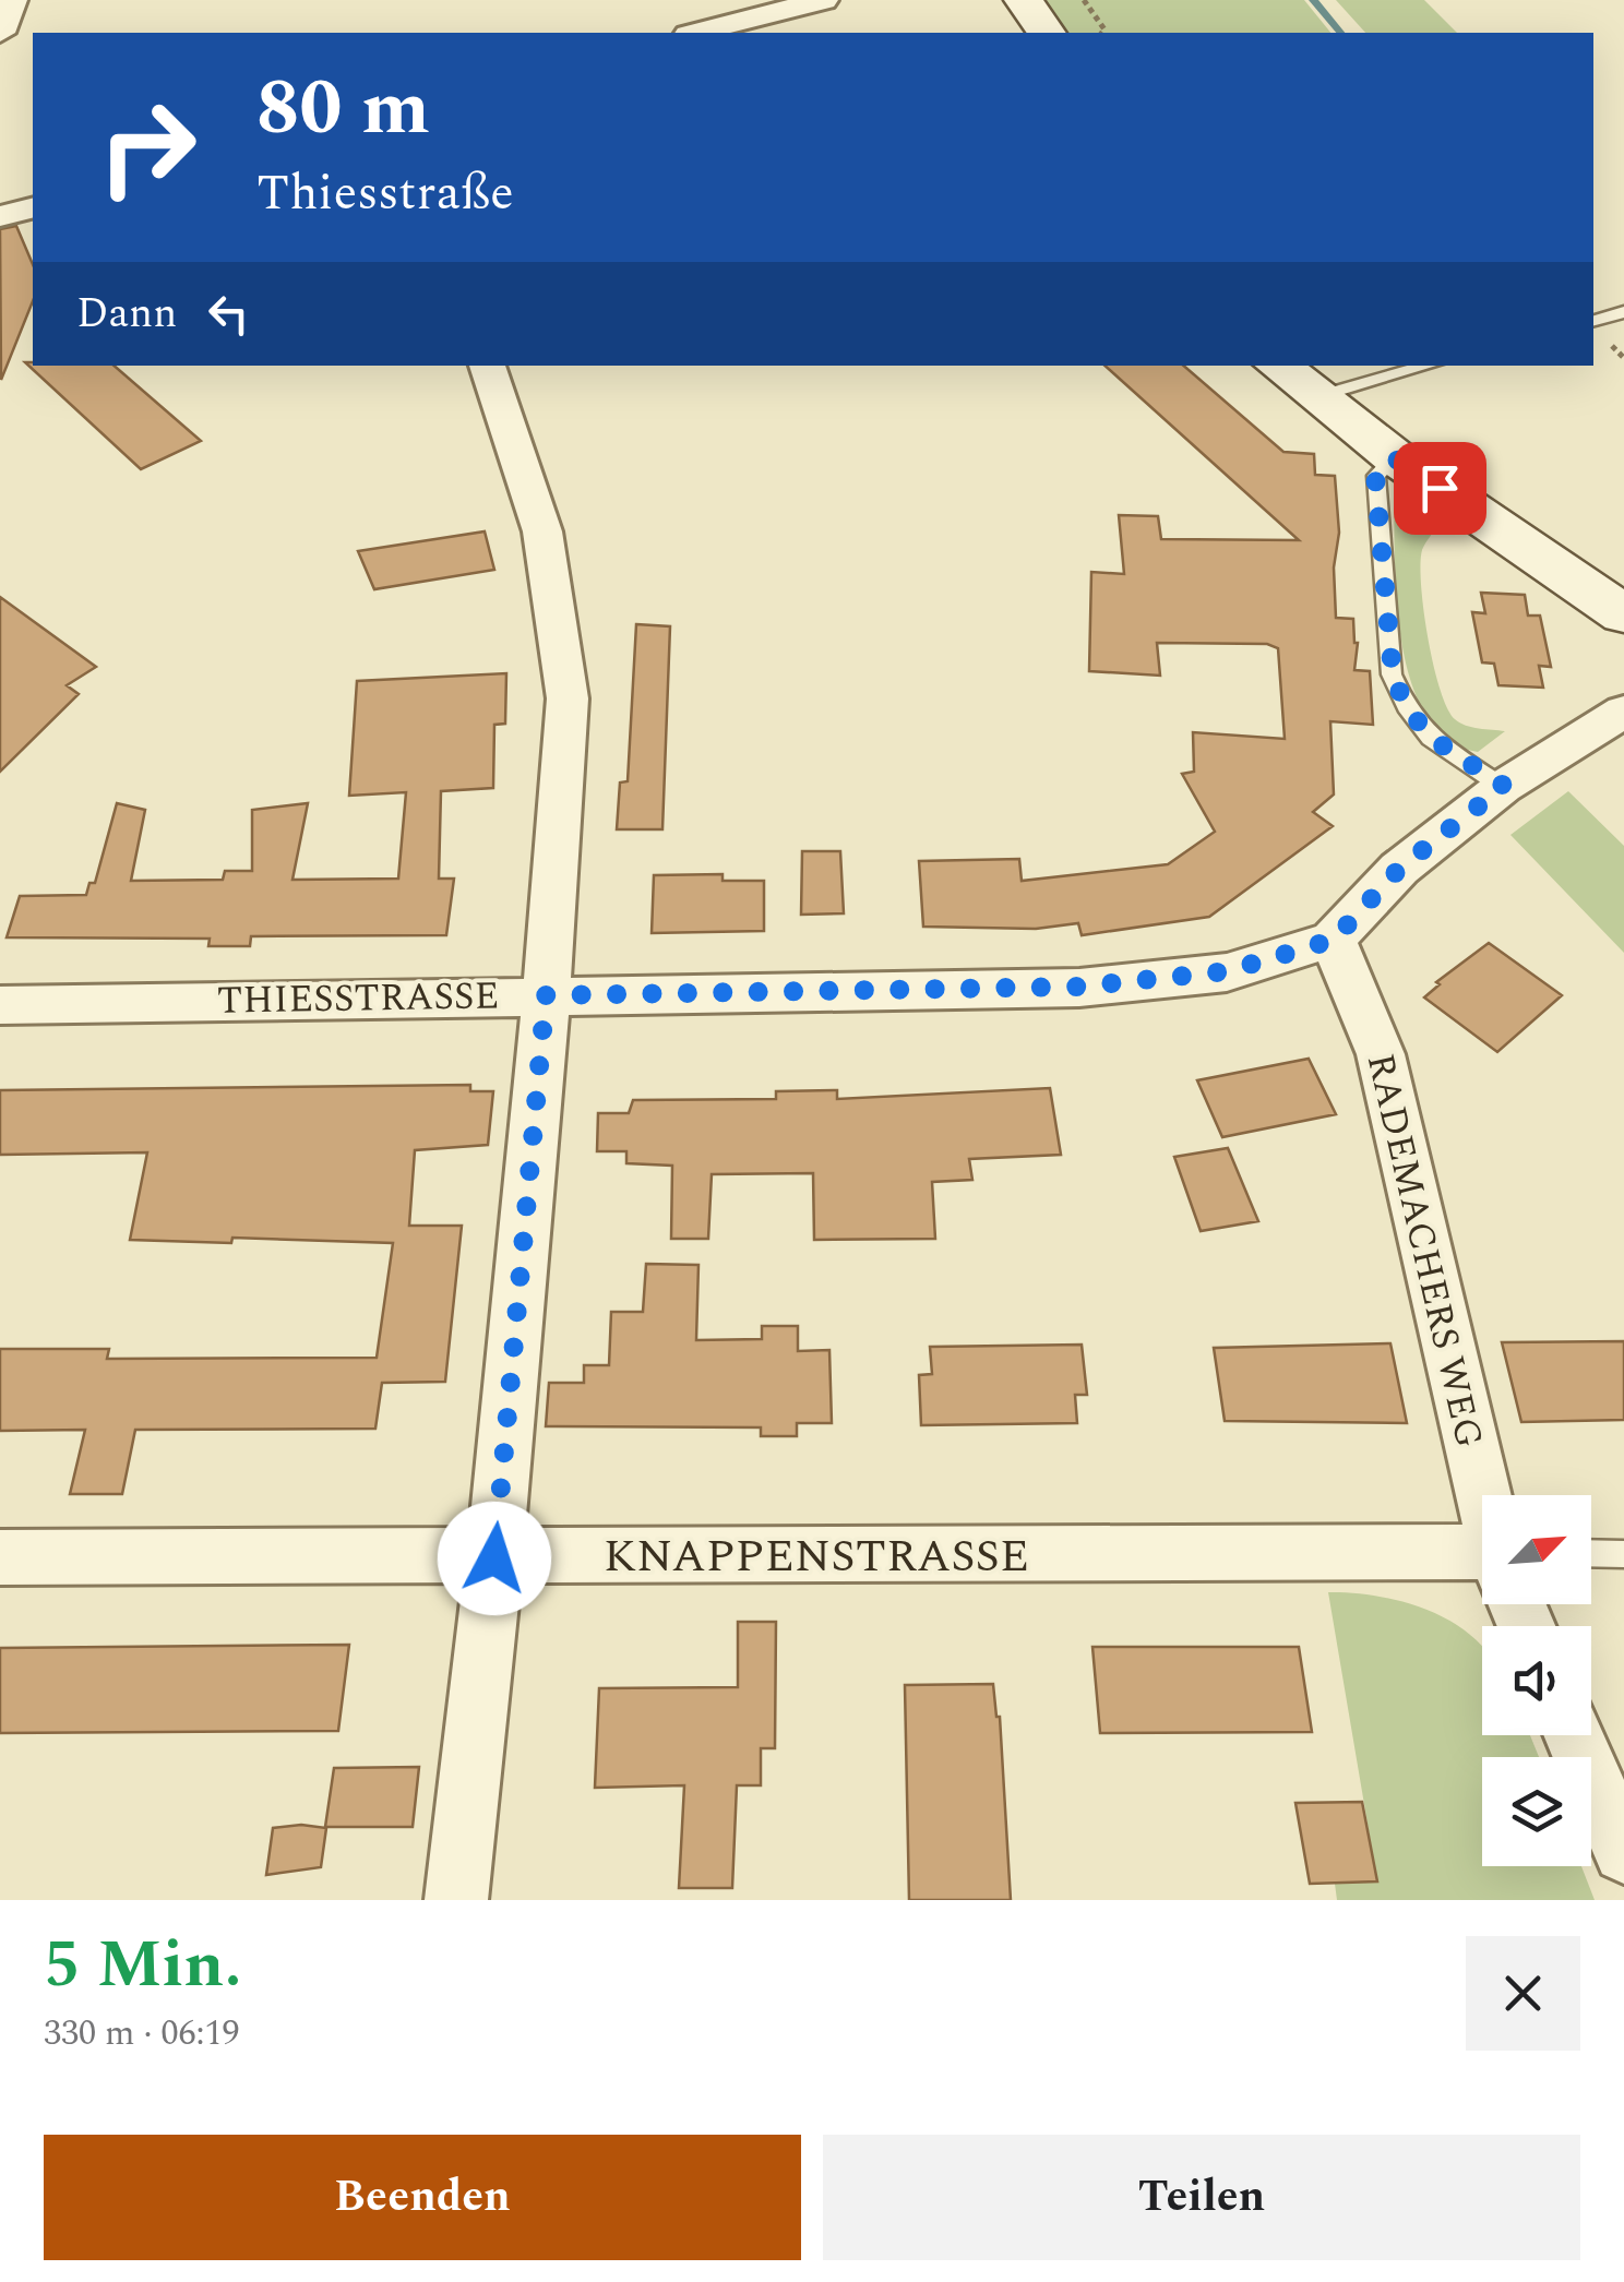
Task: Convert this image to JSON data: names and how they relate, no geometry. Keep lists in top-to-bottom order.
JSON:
{
  "streets": {
    "street": ["THIESSTRASSE", "RADEMACHERS WEG", "KNAPPENSTRASSE"]
  },
  "crossings": [
    ["THIESSTRASSE", "RADEMACHERS WEG"]
  ],
  "north": "top right",
  "page": {
    "turn": ["80 m", "Thiesstraße"],
    "then": "Dann",
    "heading": ["5 Min.", "330 m · 06:19"],
    "buttons": ["Beenden", "Teilen"]
  }
}
